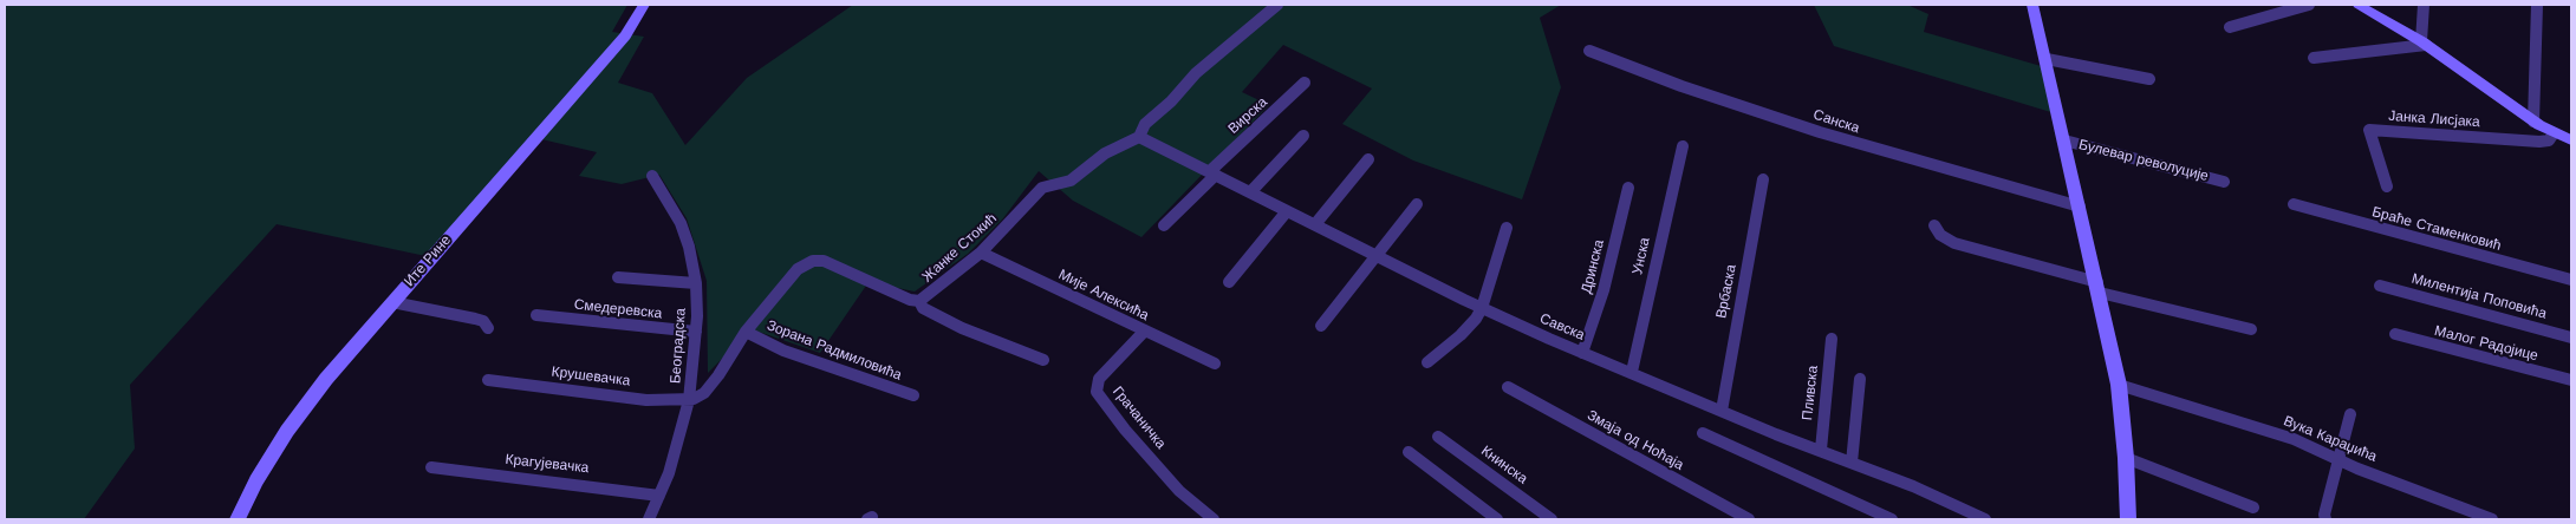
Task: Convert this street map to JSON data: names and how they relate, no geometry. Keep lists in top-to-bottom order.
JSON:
{
  "streets": {
    "street": [
      "Вирска",
      "Јанка Лисјака",
      "Санска",
      "Булевар револуције",
      "Браће Стаменковић",
      "Жанке Стокић",
      "Унска",
      "Ите Рине",
      "Дринска",
      "Врбаска",
      "Мије Алексића",
      "Милентија Поповића",
      "Смедеревска",
      "Савска",
      "Малог Радојице",
      "Београдска",
      "Зорана Радмиловића",
      "Крушевачка",
      "Пливска",
      "Грачаничка",
      "Вука Караџића",
      "Змаја од Ноћаја",
      "Крагујевачка",
      "Книнска"
    ]
  },
  "crossings": [
    ["Вирска", "Савска"],
    ["Санска", "Булевар револуције"],
    ["Булевар револуције", "Вука Караџића"],
    ["Жанке Стокић", "Мије Алексића"],
    ["Жанке Стокић", "Савска"],
    ["Жанке Стокић", "Београдска"],
    ["Жанке Стокић", "Зорана Радмиловића"],
    ["Жанке Стокић", "Крушевачка"],
    ["Унска", "Савска"],
    ["Дринска", "Савска"],
    ["Врбаска", "Савска"],
    ["Мије Алексића", "Грачаничка"],
    ["Смедеревска", "Београдска"],
    ["Савска", "Пливска"],
    ["Београдска", "Крушевачка"],
    ["Београдска", "Крагујевачка"]
  ]
}
